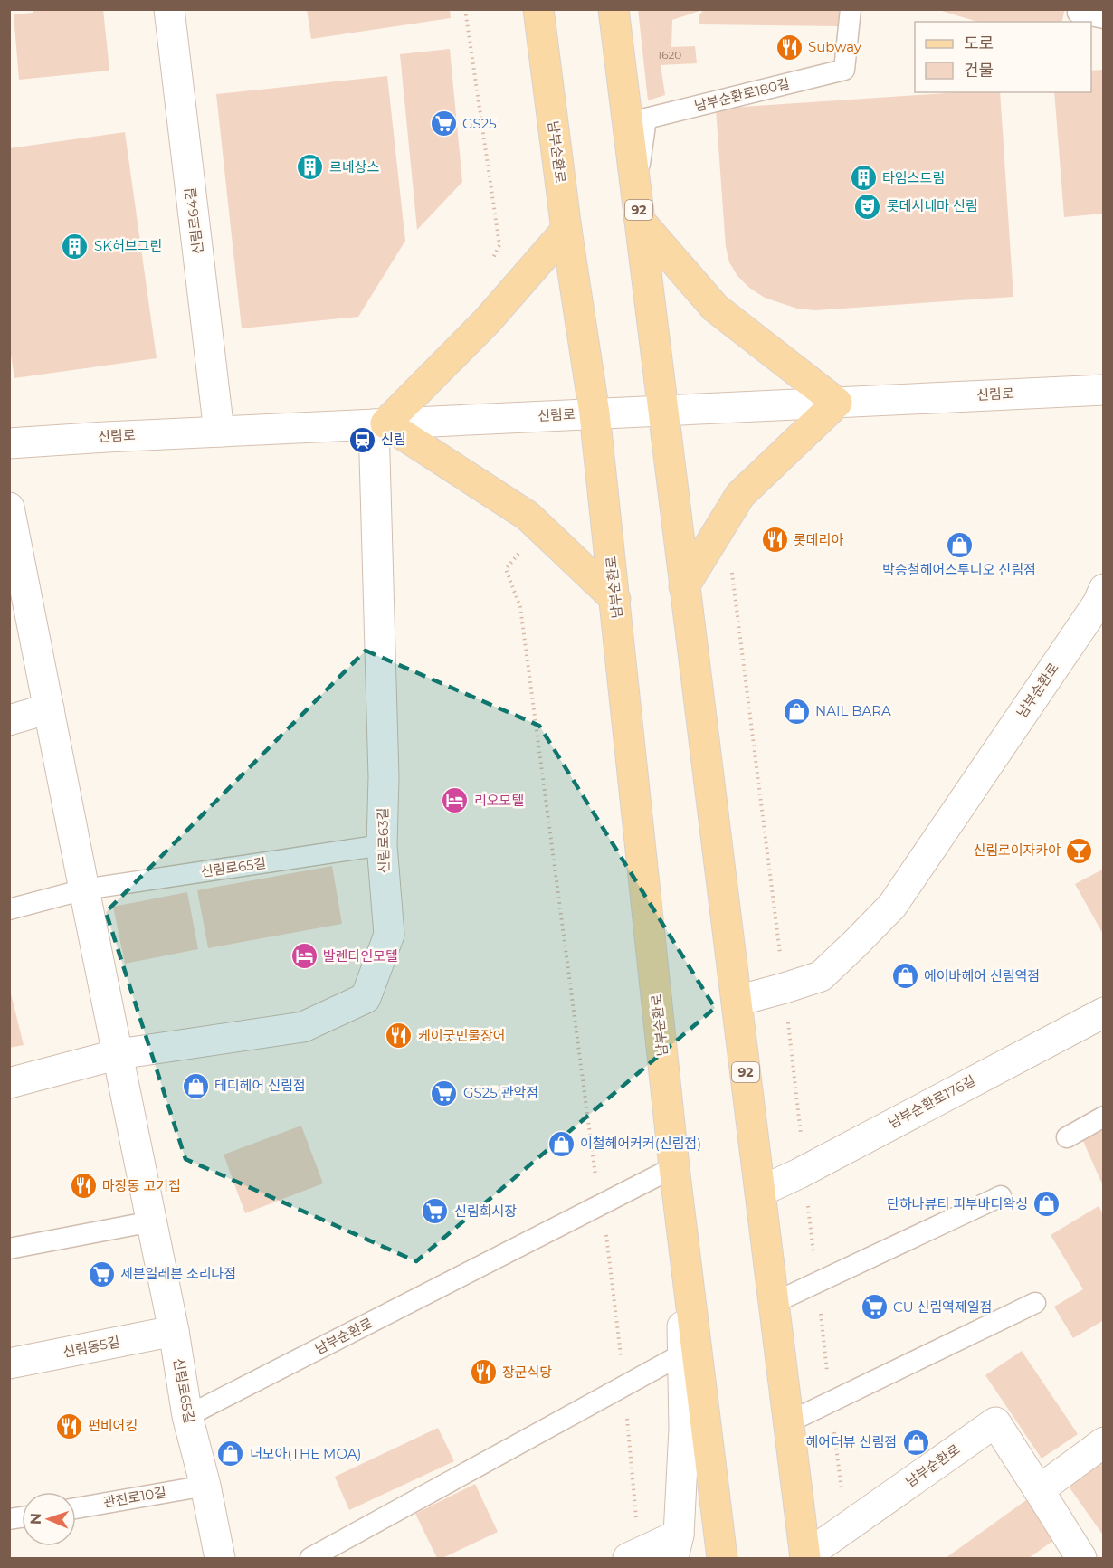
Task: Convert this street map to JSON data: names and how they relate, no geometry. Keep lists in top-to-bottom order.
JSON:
{
  "streets": {
    "main road": ["남부순환로", "92"],
    "street": [
      "신림로64길",
      "신림로",
      "신림로63길",
      "신림로65길",
      "남부순환로176길",
      "신림동5길"
    ],
    "lane": ["남부순환로180길", "관천로10길"]
  },
  "crossings": [
    ["남부순환로180길", "남부순환로"],
    ["남부순환로", "신림로"],
    ["남부순환로", "신림로65길"],
    ["남부순환로", "남부순환로176길"],
    ["신림로64길", "신림로"],
    ["신림로", "신림로63길"],
    ["신림로63길", "신림로65길"],
    ["신림로65길", "신림동5길"],
    ["신림로65길", "관천로10길"]
  ],
  "places": {
    "restaurant": [
      "Subway",
      "롯데리아",
      "케이굿민물장어",
      "마장동 고기집",
      "장군식당",
      "펀비어킹"
    ],
    "supermarket": [
      "GS25",
      "GS25 관악점",
      "신림회시장",
      "세븐일레븐 소리나점",
      "CU 신림역제일점"
    ],
    "building": ["르네상스", "타임스트림", "SK허브그린"],
    "theatre": ["롯데시네마 신림"],
    "station": ["신림"],
    "shop": [
      "박승철헤어스투디오 신림점",
      "NAIL BARA",
      "에이바헤어 신림역점",
      "테디헤어 신림점",
      "이철헤어커커(신림점)",
      "단하나뷰티 피부바디왁싱",
      "헤어더뷰 신림점",
      "더모아(THE MOA)"
    ],
    "hotel": ["리오모텔", "발렌타인모텔"],
    "bar": ["신림로이자카야"]
  },
  "house_numbers": ["1620"],
  "legend": ["도로", "건물"],
  "north": "left"
}
